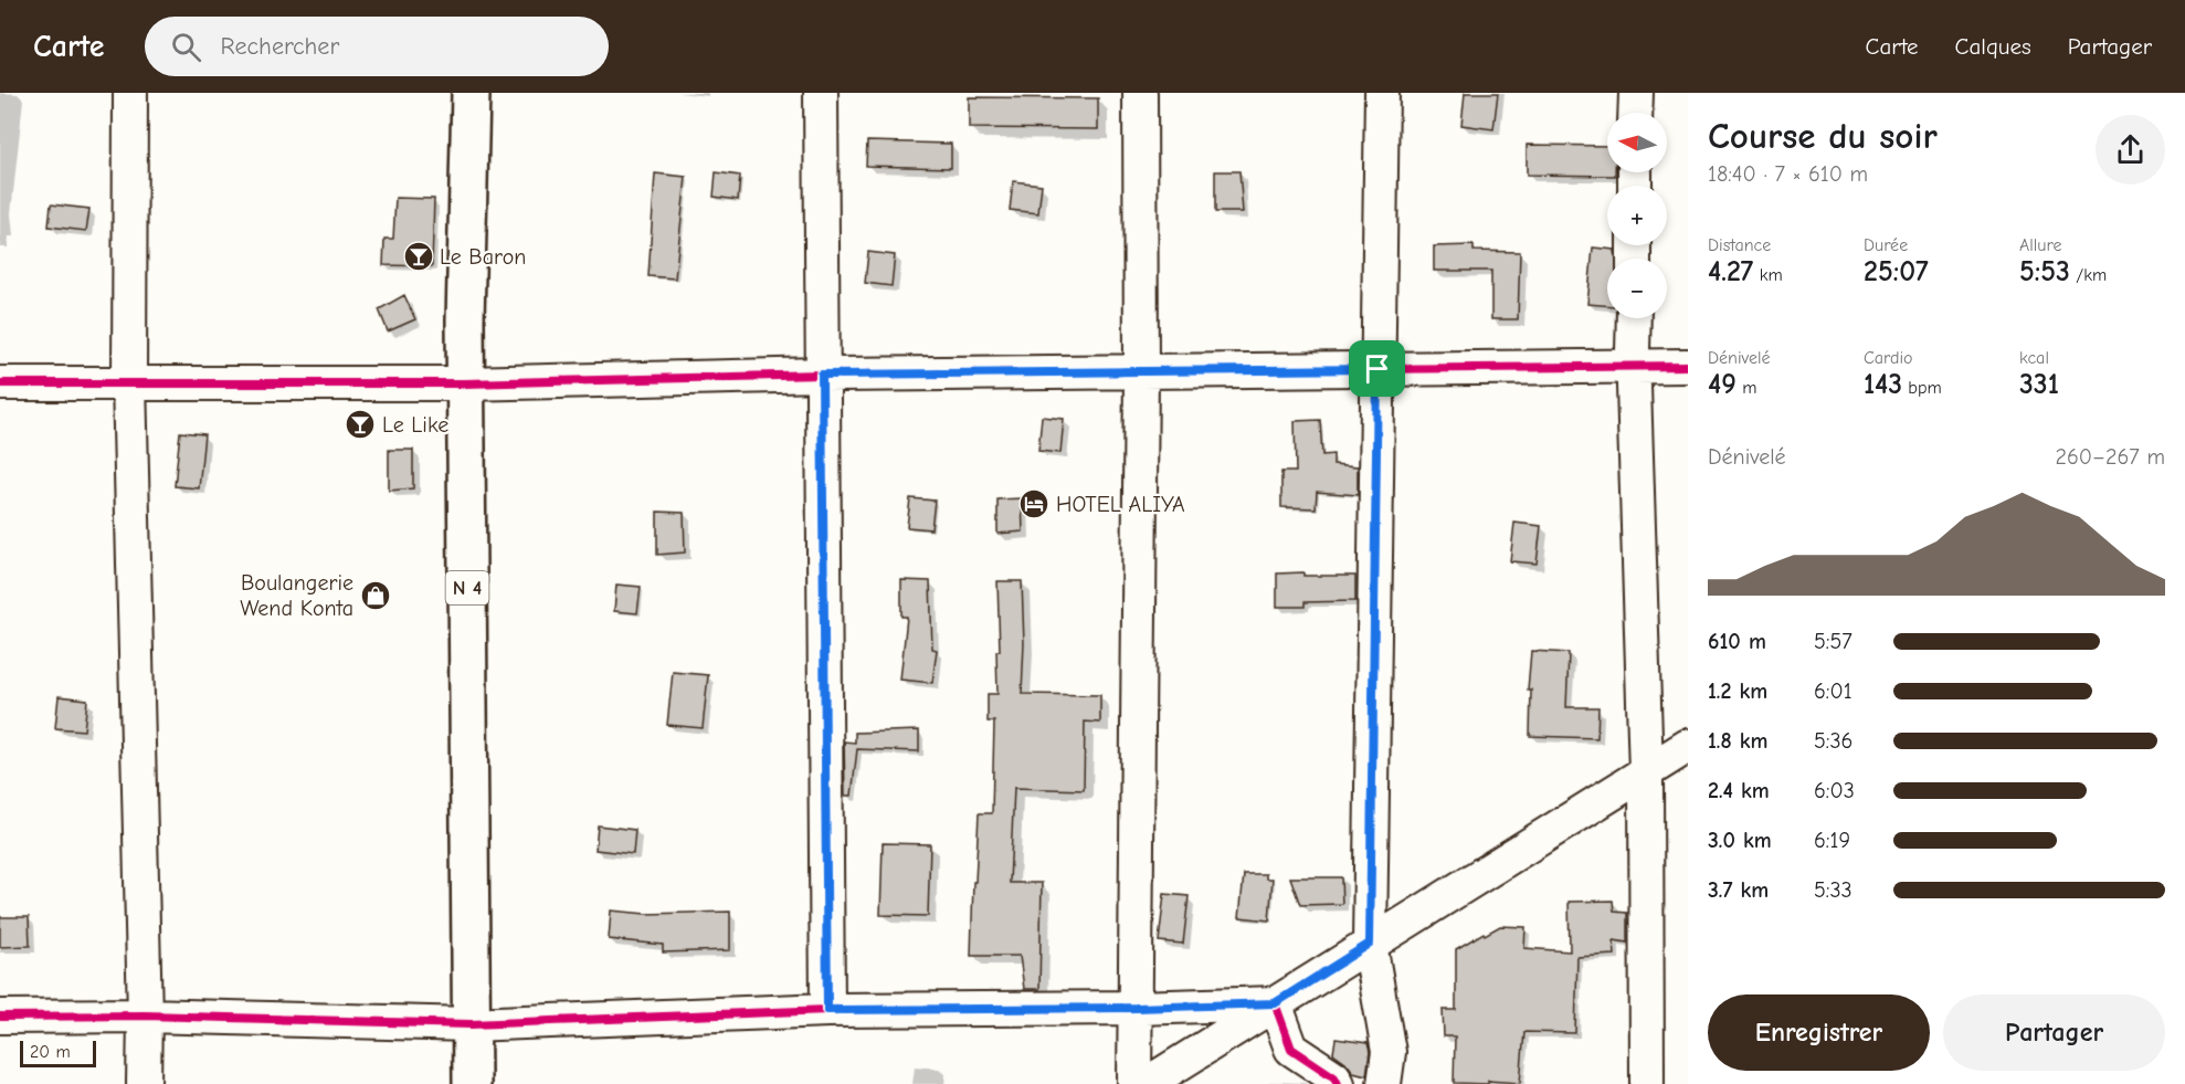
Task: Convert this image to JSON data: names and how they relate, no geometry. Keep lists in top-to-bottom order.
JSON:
{
  "streets": {
    "highway": ["N 4"]
  },
  "places": {
    "bar": ["Le Baron", "Le Like"],
    "hotel": ["HOTEL ALIYA"],
    "shop": ["Boulangerie Wend Konta"]
  },
  "scale_bar": "20 m",
  "north": "left",
  "page": {
    "header": "Carte",
    "search": "Rechercher",
    "nav": ["Carte", "Calques", "Partager"],
    "heading": ["Course du soir", "18:40 · 7 × 610 m"],
    "map_buttons": ["+", "−"],
    "stats": [
      ["Distance", "4.27 km"],
      ["Durée", "25:07"],
      ["Allure", "5:53 /km"],
      ["Dénivelé", "49 m"],
      ["Cardio", "143 bpm"],
      ["kcal", "331"]
    ],
    "chart": ["Dénivelé", "260–267 m"],
    "list": [
      {
        "name": "610 m",
        "note": "5:57"
      },
      {
        "name": "1.2 km",
        "note": "6:01"
      },
      {
        "name": "1.8 km",
        "note": "5:36"
      },
      {
        "name": "2.4 km",
        "note": "6:03"
      },
      {
        "name": "3.0 km",
        "note": "6:19"
      },
      {
        "name": "3.7 km",
        "note": "5:33"
      }
    ],
    "buttons": ["Enregistrer", "Partager"],
    "scale": "20 m"
  }
}
